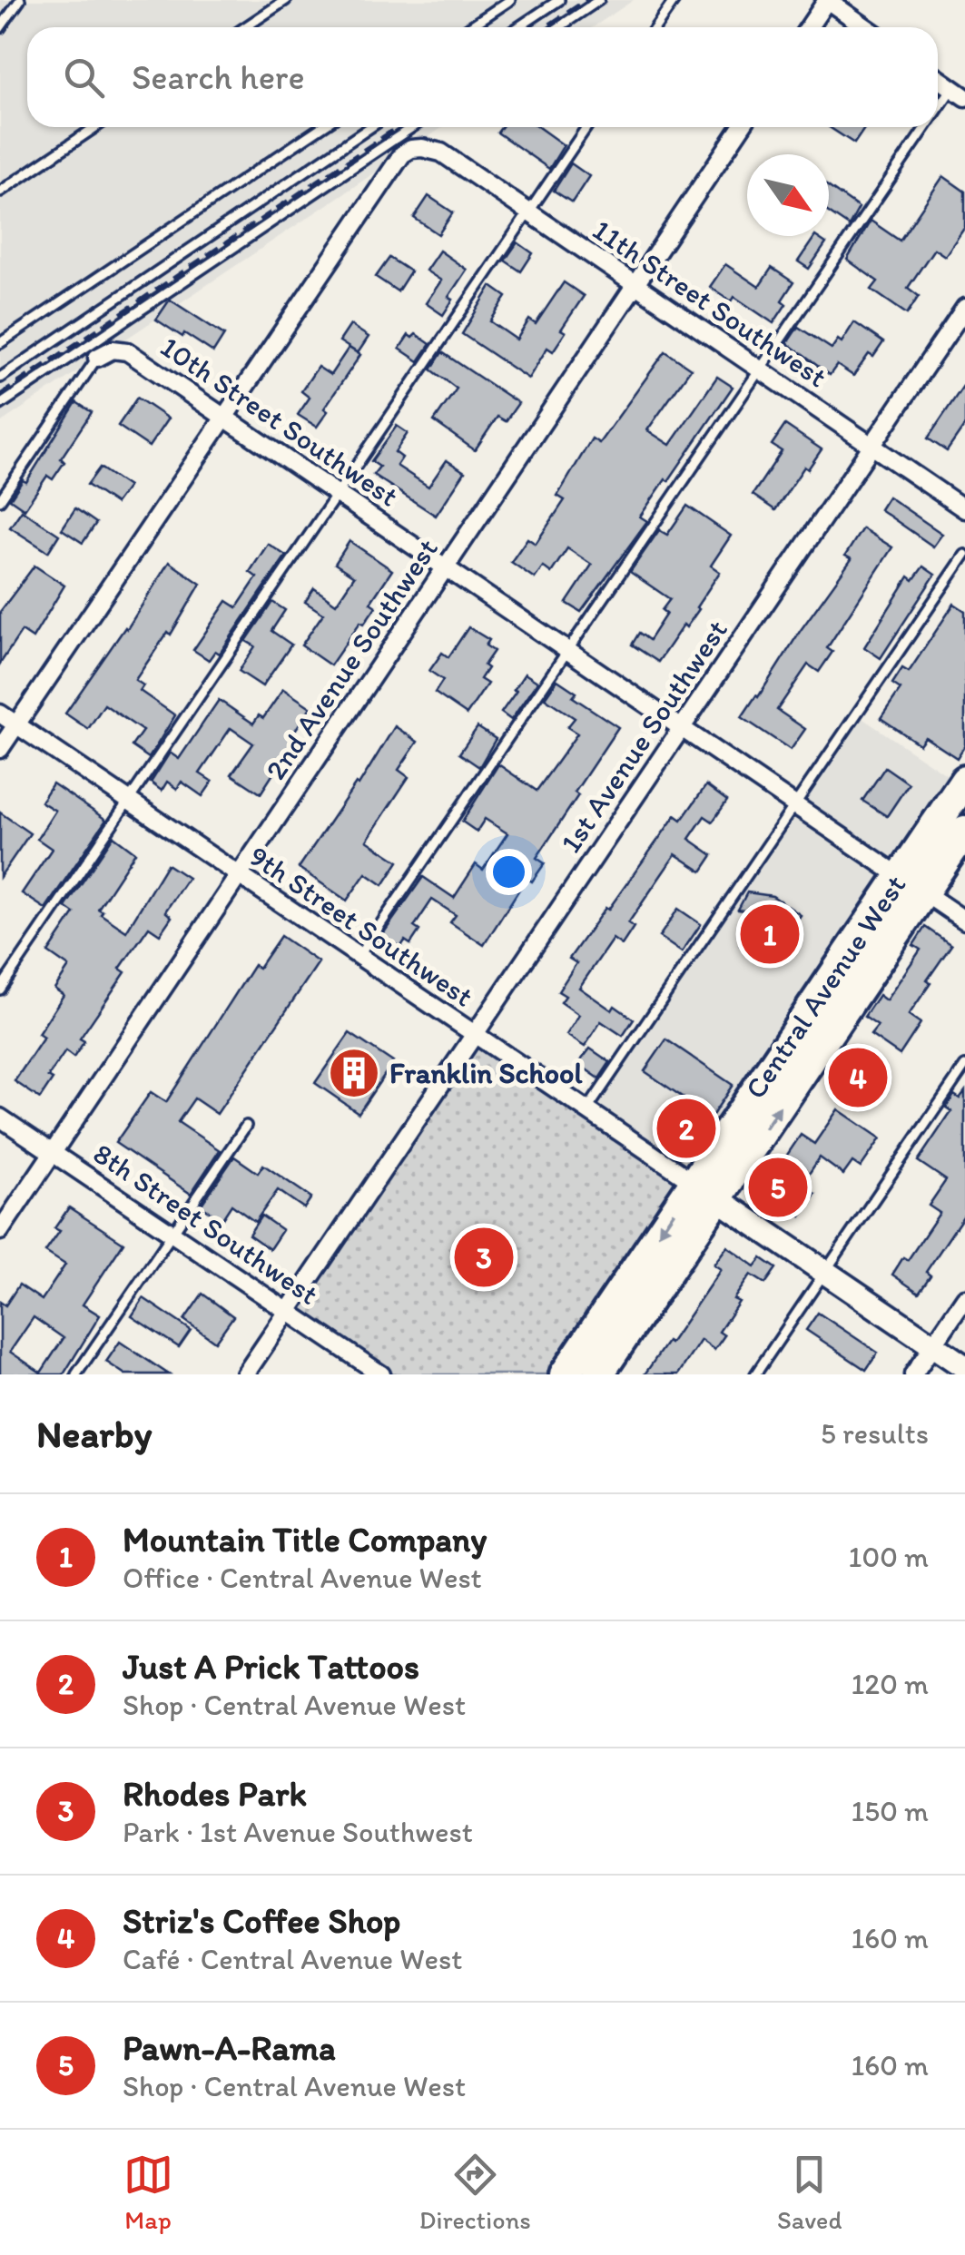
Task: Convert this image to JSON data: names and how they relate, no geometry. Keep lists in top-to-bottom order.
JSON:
{
  "streets": {
    "highway": ["Central Avenue West"],
    "street": [
      "11th Street Southwest",
      "10th Street Southwest",
      "2nd Avenue Southwest",
      "1st Avenue Southwest",
      "9th Street Southwest",
      "8th Street Southwest"
    ]
  },
  "crossings": [
    ["11th Street Southwest", "10th Street Southwest"],
    ["11th Street Southwest", "2nd Avenue Southwest"],
    ["11th Street Southwest", "1st Avenue Southwest"],
    ["10th Street Southwest", "2nd Avenue Southwest"],
    ["10th Street Southwest", "1st Avenue Southwest"],
    ["10th Street Southwest", "Central Avenue West"],
    ["2nd Avenue Southwest", "9th Street Southwest"],
    ["2nd Avenue Southwest", "8th Street Southwest"],
    ["1st Avenue Southwest", "9th Street Southwest"],
    ["1st Avenue Southwest", "8th Street Southwest"],
    ["9th Street Southwest", "Central Avenue West"]
  ],
  "places": {
    "building": ["Franklin School"]
  },
  "north": "bottom right",
  "page": {
    "search": "Search here",
    "pins": [
      "1",
      "4",
      "2",
      "5",
      "3"
    ],
    "heading": ["Nearby", "5 results"],
    "list": [
      {
        "mark": "1",
        "name": "Mountain Title Company",
        "note": "Office · Central Avenue West",
        "value": "100 m"
      },
      {
        "mark": "2",
        "name": "Just A Prick Tattoos",
        "note": "Shop · Central Avenue West",
        "value": "120 m"
      },
      {
        "mark": "3",
        "name": "Rhodes Park",
        "note": "Park · 1st Avenue Southwest",
        "value": "150 m"
      },
      {
        "mark": "4",
        "name": "Striz's Coffee Shop",
        "note": "Café · Central Avenue West",
        "value": "160 m"
      },
      {
        "mark": "5",
        "name": "Pawn-A-Rama",
        "note": "Shop · Central Avenue West",
        "value": "160 m"
      }
    ],
    "nav": ["Map", "Directions", "Saved"]
  }
}
